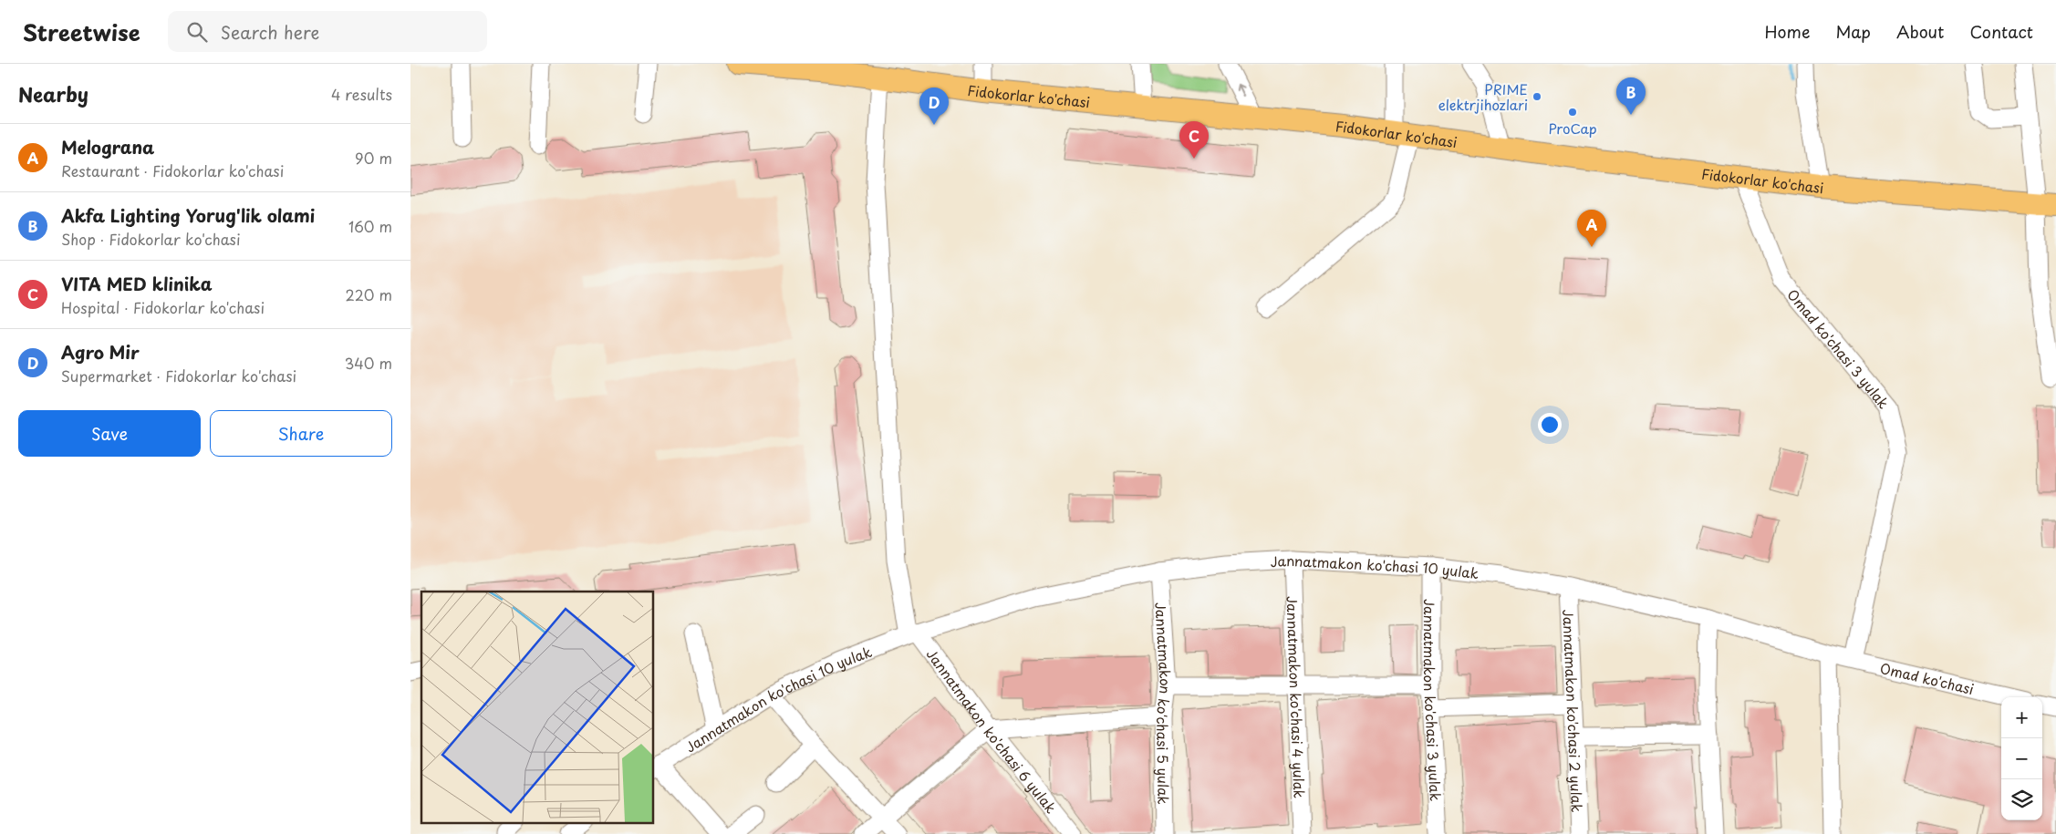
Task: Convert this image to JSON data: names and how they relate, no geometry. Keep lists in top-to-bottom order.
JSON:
{
  "streets": {
    "main road": ["Fidokorlar ko'chasi"],
    "street": [
      "Omad ko'chasi 3 yulak",
      "Jannatmakon ko'chasi 10 yulak",
      "Omad ko'chasi",
      "Jannatmakon ko'chasi 4 yulak",
      "Jannatmakon ko'chasi 3 yulak",
      "Jannatmakon ko'chasi 5 yulak",
      "Jannatmakon ko'chasi 2 yulak",
      "Jannatmakon ko'chasi 6 yulak"
    ]
  },
  "crossings": [
    ["Fidokorlar ko'chasi", "Omad ko'chasi 3 yulak"],
    ["Omad ko'chasi 3 yulak", "Omad ko'chasi"],
    ["Jannatmakon ko'chasi 10 yulak", "Omad ko'chasi"],
    ["Jannatmakon ko'chasi 10 yulak", "Jannatmakon ko'chasi 4 yulak"],
    ["Jannatmakon ko'chasi 10 yulak", "Jannatmakon ko'chasi 3 yulak"],
    ["Jannatmakon ko'chasi 10 yulak", "Jannatmakon ko'chasi 5 yulak"],
    ["Jannatmakon ko'chasi 10 yulak", "Jannatmakon ko'chasi 2 yulak"],
    ["Jannatmakon ko'chasi 10 yulak", "Jannatmakon ko'chasi 6 yulak"]
  ],
  "places": ["PRIME elektrjihozlari", "ProCap"],
  "page": {
    "header": "Streetwise",
    "search": "Search here",
    "nav": [
      "Home",
      "Map",
      "About",
      "Contact"
    ],
    "heading": ["Nearby", "4 results"],
    "pins": [
      "B",
      "D",
      "C",
      "A"
    ],
    "list": [
      {
        "mark": "A",
        "name": "Melograna",
        "note": "Restaurant · Fidokorlar ko'chasi",
        "value": "90 m"
      },
      {
        "mark": "B",
        "name": "Akfa Lighting Yorug'lik olami",
        "note": "Shop · Fidokorlar ko'chasi",
        "value": "160 m"
      },
      {
        "mark": "C",
        "name": "VITA MED klinika",
        "note": "Hospital · Fidokorlar ko'chasi",
        "value": "220 m"
      },
      {
        "mark": "D",
        "name": "Agro Mir",
        "note": "Supermarket · Fidokorlar ko'chasi",
        "value": "340 m"
      }
    ],
    "buttons": ["Save", "Share"],
    "map_buttons": ["+", "−"]
  }
}
